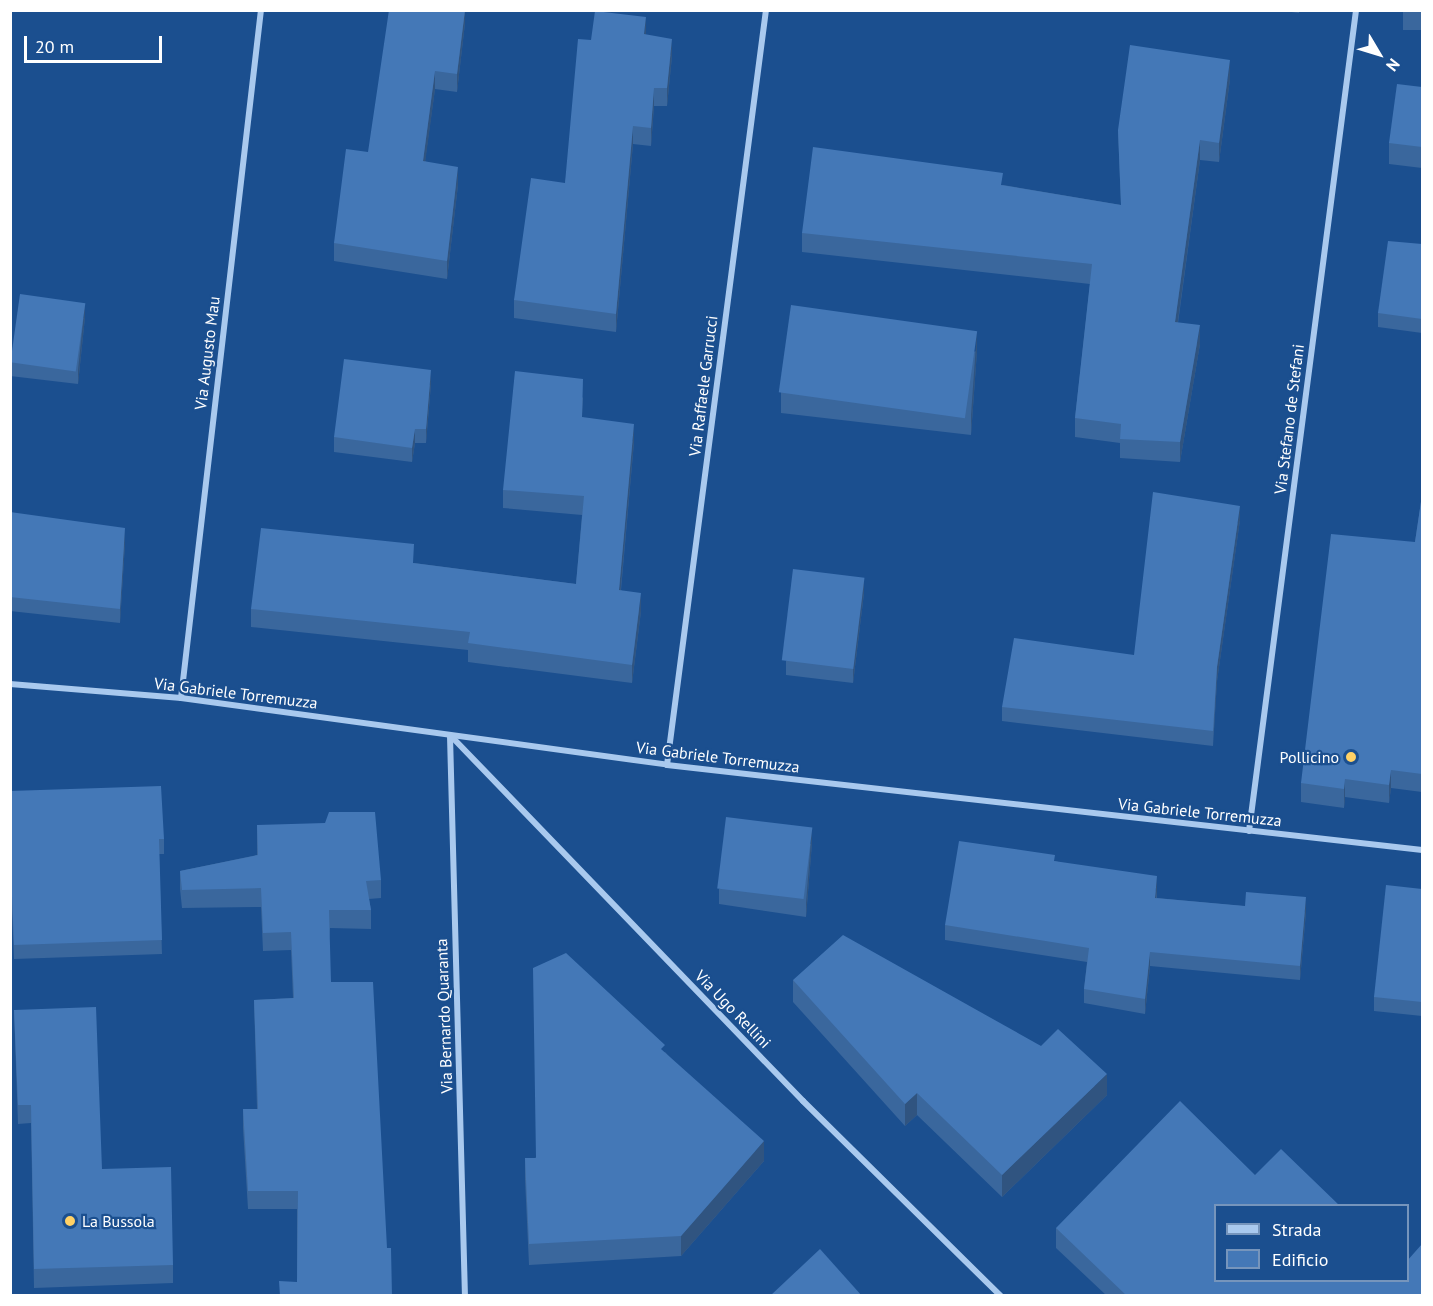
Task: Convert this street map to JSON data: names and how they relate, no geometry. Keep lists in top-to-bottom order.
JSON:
{
  "streets": {
    "street": [
      "Via Augusto Mau",
      "Via Raffaele Garrucci",
      "Via Stefano de Stefani",
      "Via Gabriele Torremuzza",
      "Via Ugo Rellini",
      "Via Bernardo Quaranta"
    ]
  },
  "crossings": [
    ["Via Augusto Mau", "Via Gabriele Torremuzza"],
    ["Via Raffaele Garrucci", "Via Gabriele Torremuzza"],
    ["Via Stefano de Stefani", "Via Gabriele Torremuzza"],
    ["Via Gabriele Torremuzza", "Via Ugo Rellini"],
    ["Via Gabriele Torremuzza", "Via Bernardo Quaranta"],
    ["Via Ugo Rellini", "Via Bernardo Quaranta"]
  ],
  "places": ["Pollicino", "La Bussola"],
  "legend": ["Strada", "Edificio"],
  "scale_bar": "20 m",
  "north": "bottom right"
}
